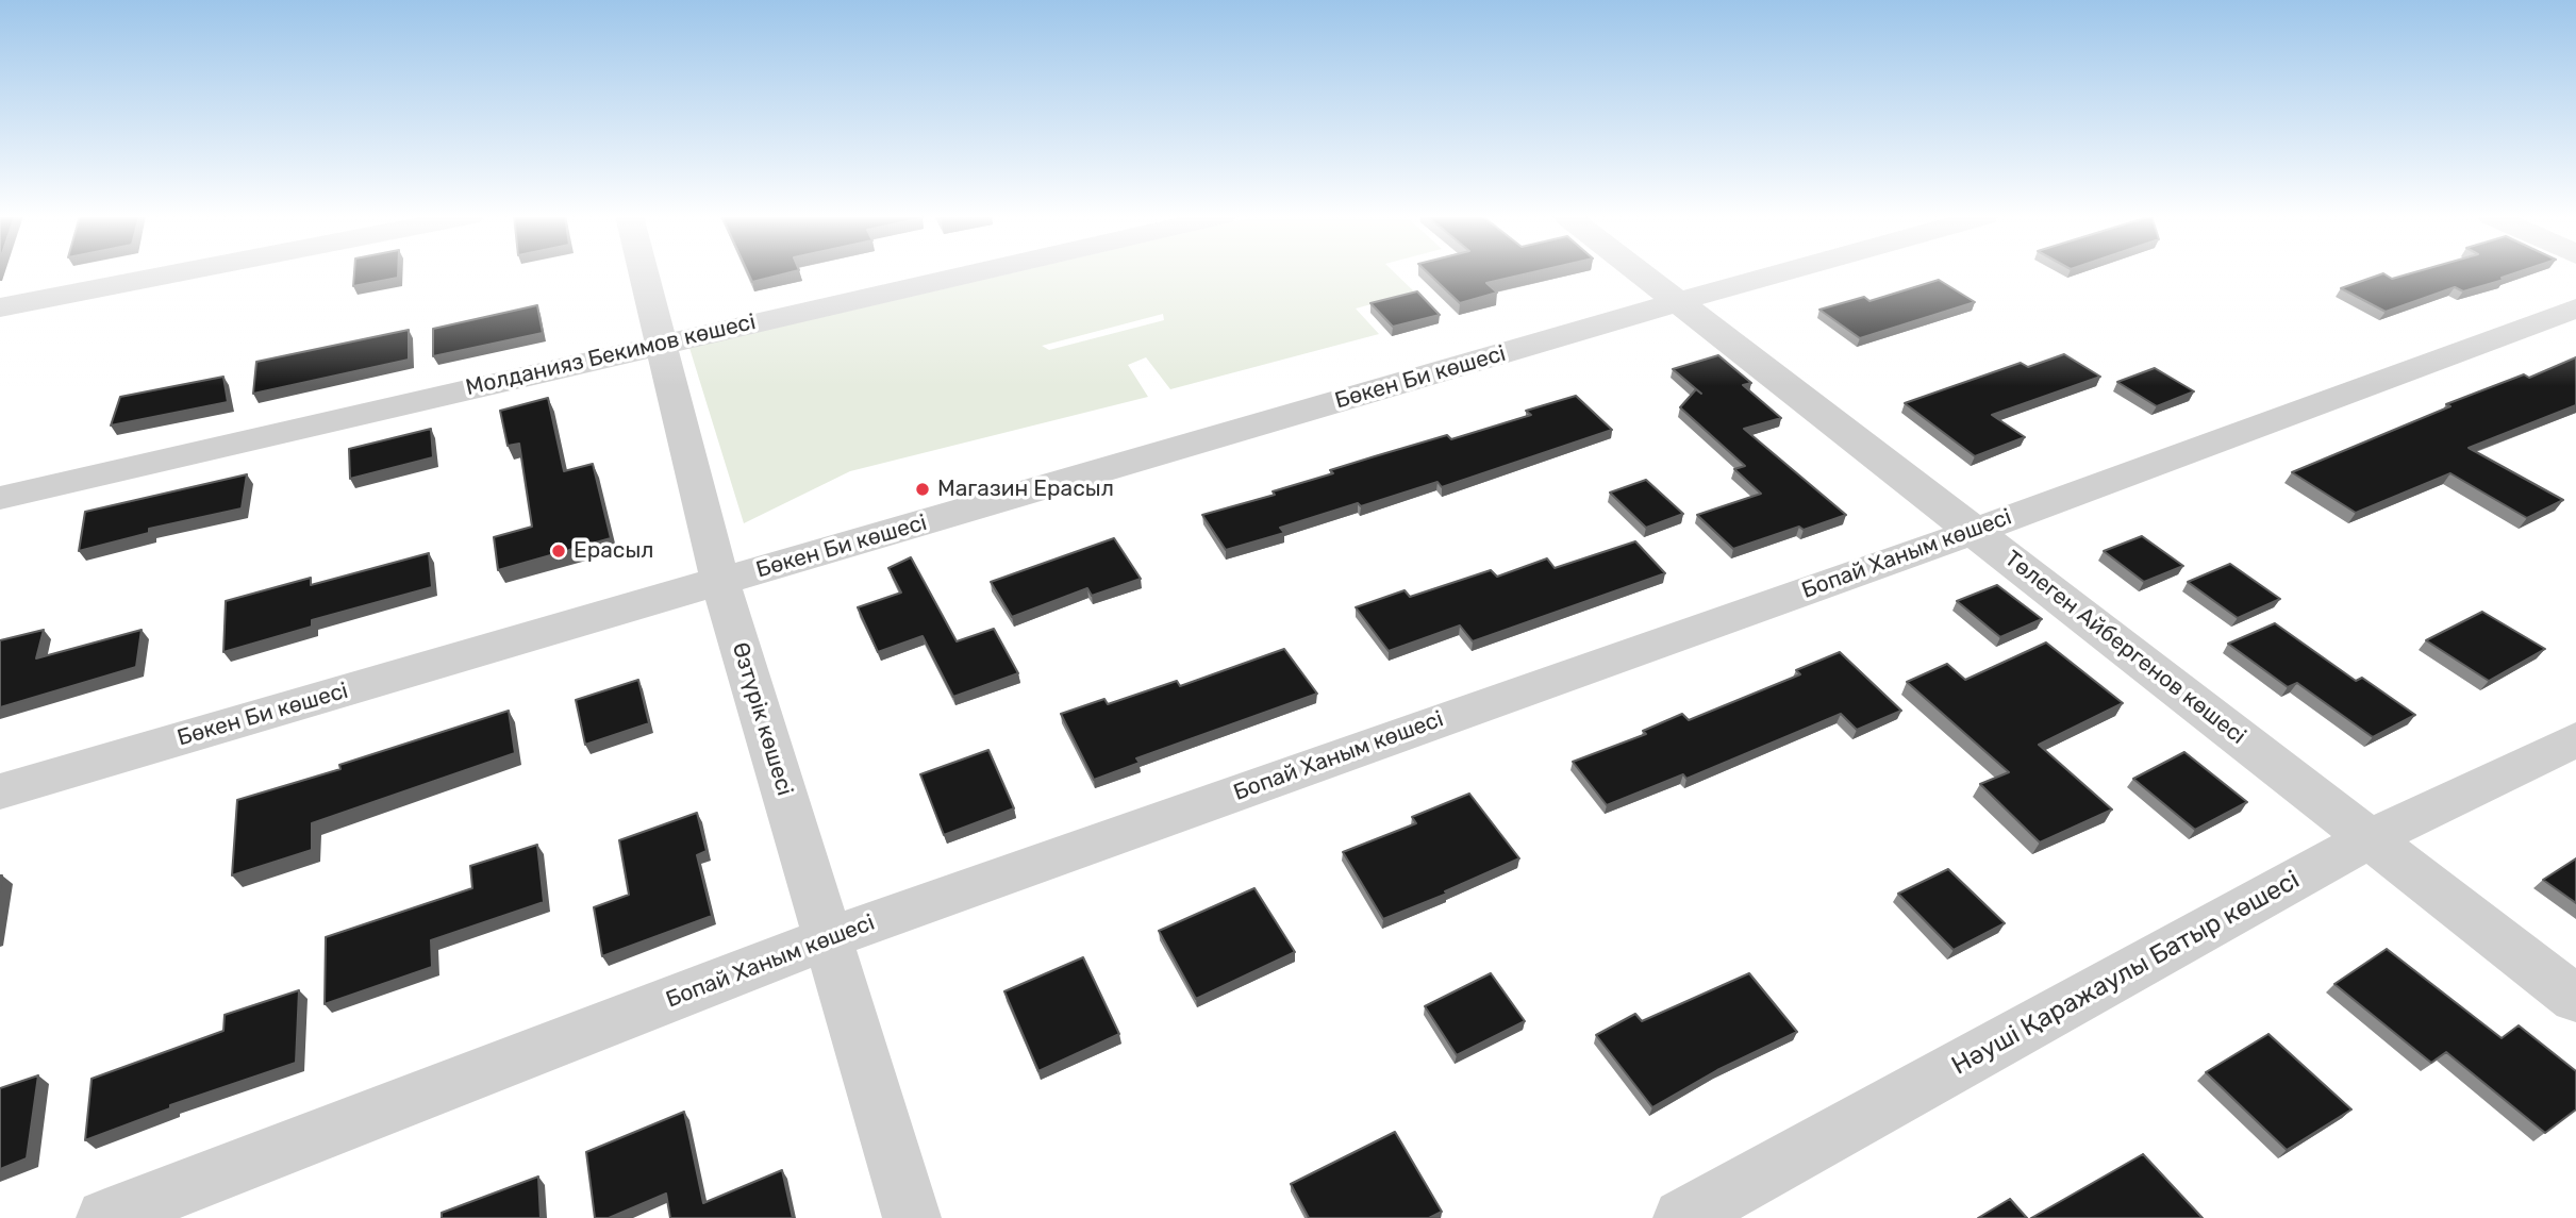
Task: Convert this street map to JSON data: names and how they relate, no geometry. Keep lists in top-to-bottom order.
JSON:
{
  "streets": {
    "street": [
      "Молданияз Бекимов көшесі",
      "Бөкен Би көшесі",
      "Бопай Ханым көшесі",
      "Төлеген Айбергенов көшесі",
      "Өзтүрік көшесі",
      "Нәуші Қаражаулы Батыр көшесі"
    ]
  },
  "crossings": [
    ["Молданияз Бекимов көшесі", "Өзтүрік көшесі"],
    ["Бөкен Би көшесі", "Төлеген Айбергенов көшесі"],
    ["Бөкен Би көшесі", "Өзтүрік көшесі"],
    ["Бопай Ханым көшесі", "Төлеген Айбергенов көшесі"],
    ["Бопай Ханым көшесі", "Өзтүрік көшесі"],
    ["Төлеген Айбергенов көшесі", "Нәуші Қаражаулы Батыр көшесі"]
  ],
  "places": ["Магазин Ерасыл", "Ерасыл"]
}
